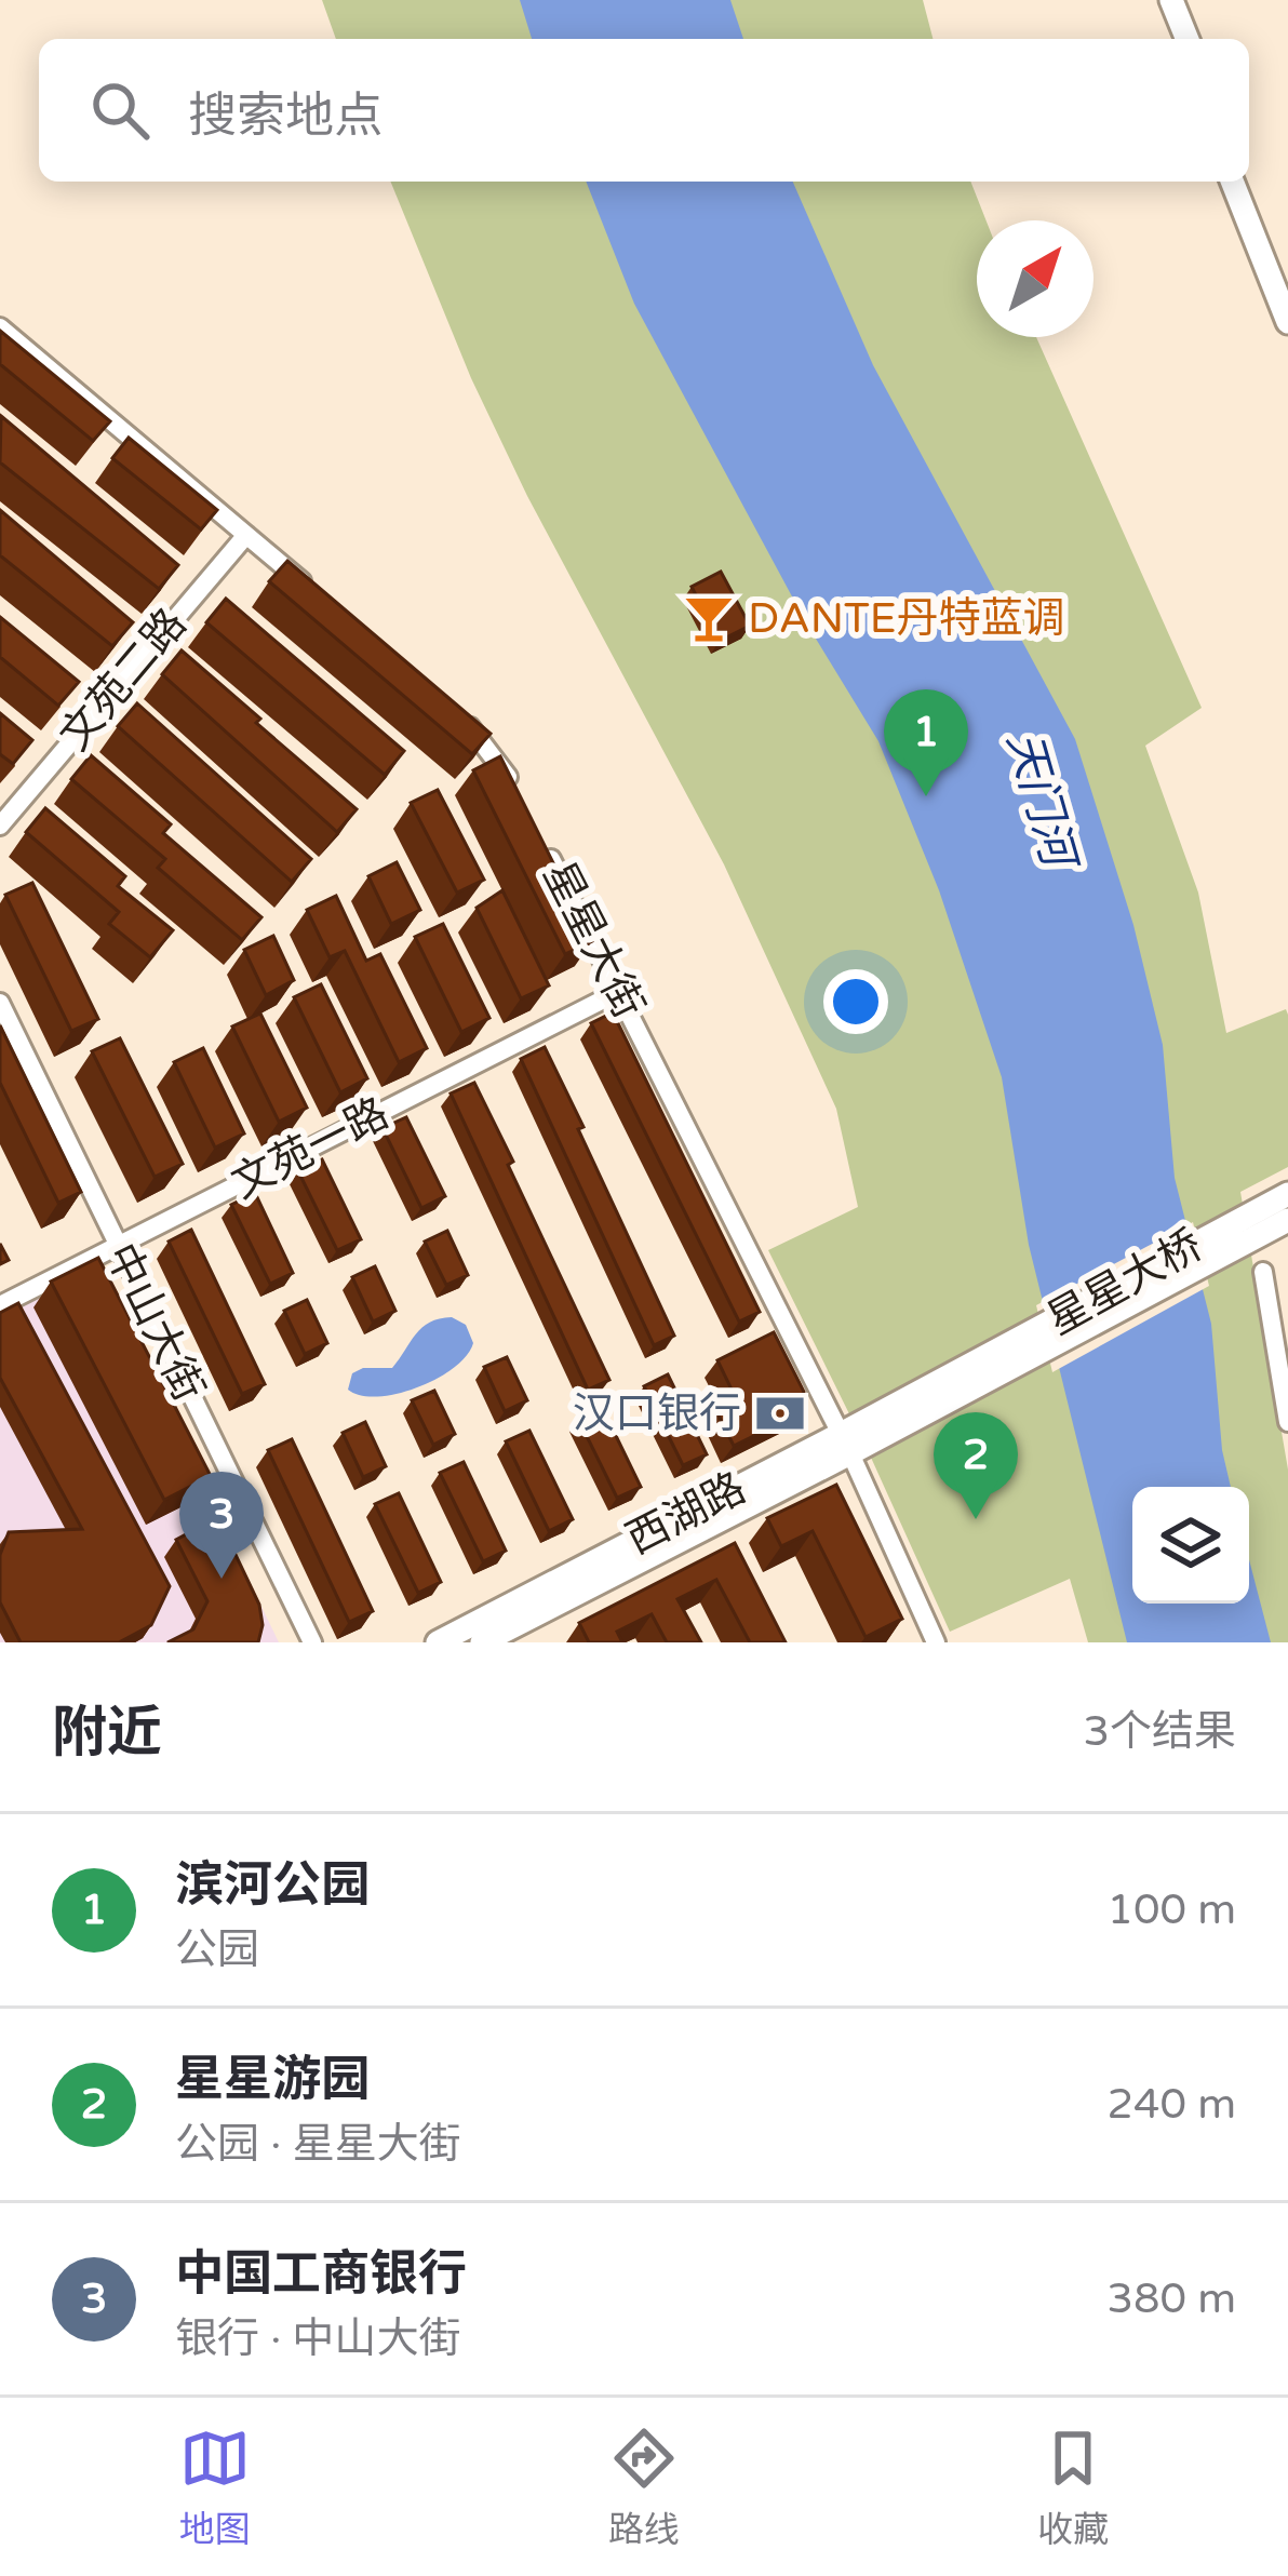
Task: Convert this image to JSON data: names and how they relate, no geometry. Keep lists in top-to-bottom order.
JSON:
{
  "streets": {
    "main road": ["星星大桥", "西湖路"],
    "street": [
      "文苑二路",
      "星星大街",
      "文苑一路",
      "中山大街"
    ]
  },
  "crossings": [
    ["星星大街", "文苑一路"],
    ["星星大街", "西湖路"],
    ["文苑一路", "中山大街"],
    ["星星大桥", "西湖路"]
  ],
  "water": ["天门河"],
  "places": {
    "bar": ["DANTE丹特蓝调"],
    "bank": ["汉口银行"]
  },
  "north": "top right",
  "page": {
    "search": "搜索地点",
    "pins": ["1", "2", "3"],
    "heading": ["附近", "3个结果"],
    "list": [
      {
        "mark": "1",
        "name": "滨河公园",
        "note": "公园",
        "value": "100 m"
      },
      {
        "mark": "2",
        "name": "星星游园",
        "note": "公园 · 星星大街",
        "value": "240 m"
      },
      {
        "mark": "3",
        "name": "中国工商银行",
        "note": "银行 · 中山大街",
        "value": "380 m"
      }
    ],
    "nav": ["地图", "路线", "收藏"]
  }
}
